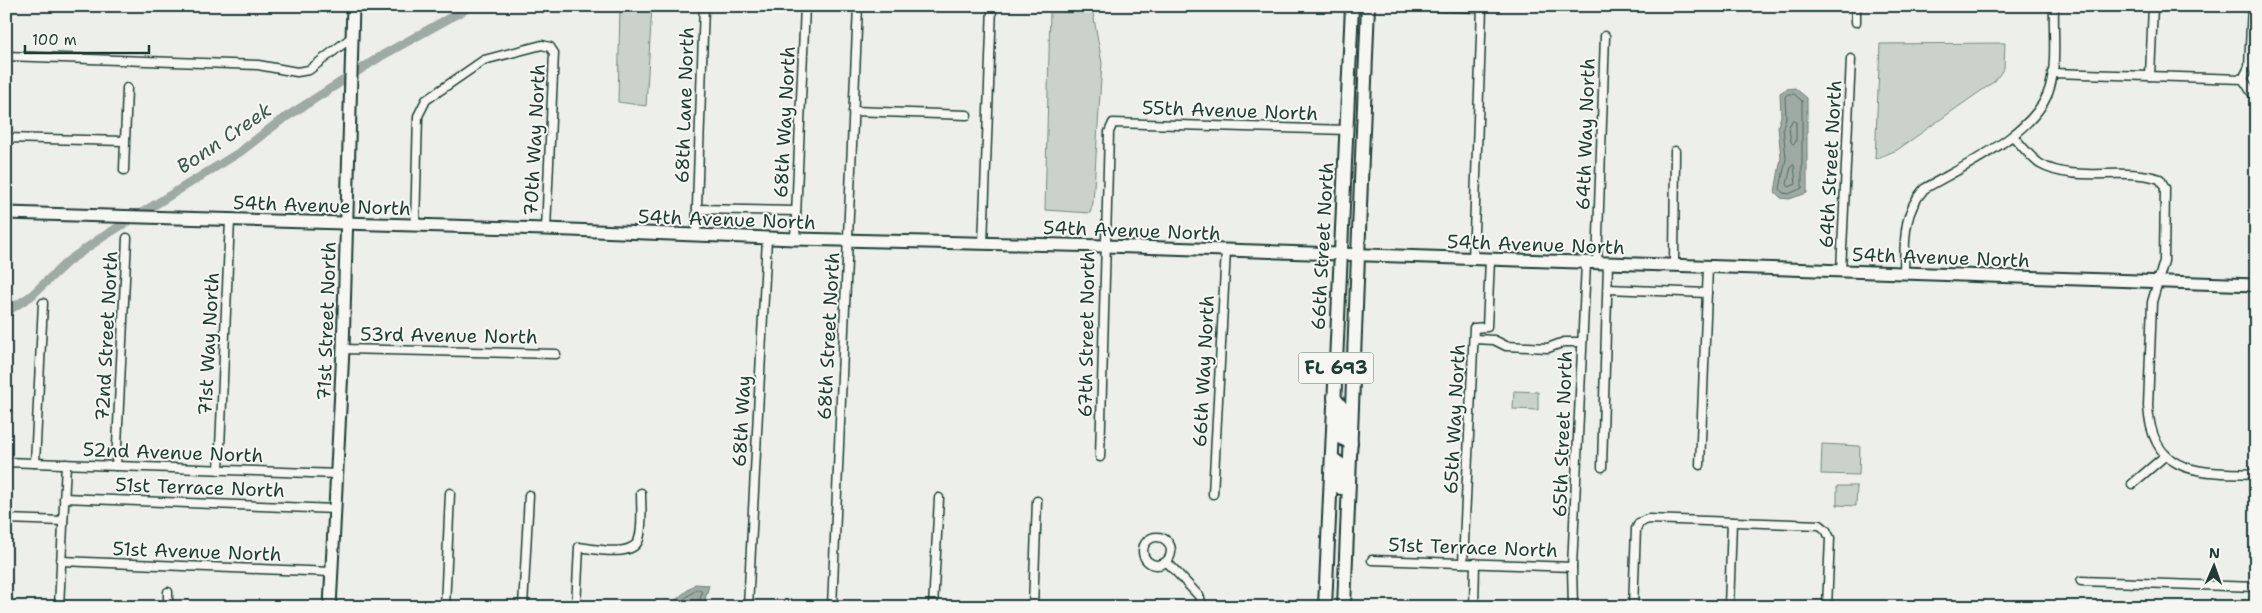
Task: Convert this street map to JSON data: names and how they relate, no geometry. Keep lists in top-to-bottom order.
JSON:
{
  "streets": {
    "main road": [
      "54th Avenue North",
      "66th Street North",
      "71st Street North",
      "FL 693"
    ],
    "street": [
      "68th Lane North",
      "55th Avenue North",
      "68th Way North",
      "64th Way North",
      "70th Way North",
      "64th Street North",
      "67th Street North",
      "53rd Avenue North",
      "72nd Street North",
      "68th Street North",
      "71st Way North",
      "66th Way North",
      "65th Way North",
      "68th Way",
      "65th Street North",
      "52nd Avenue North",
      "51st Terrace North",
      "51st Avenue North"
    ]
  },
  "crossings": [
    ["68th Lane North", "54th Avenue North"],
    ["55th Avenue North", "66th Street North"],
    ["55th Avenue North", "67th Street North"],
    ["68th Way North", "54th Avenue North"],
    ["64th Way North", "54th Avenue North"],
    ["64th Way North", "65th Street North"],
    ["70th Way North", "54th Avenue North"],
    ["64th Street North", "54th Avenue North"],
    ["54th Avenue North", "66th Street North"],
    ["54th Avenue North", "71st Street North"],
    ["54th Avenue North", "67th Street North"],
    ["54th Avenue North", "68th Street North"],
    ["54th Avenue North", "71st Way North"],
    ["54th Avenue North", "66th Way North"],
    ["54th Avenue North", "65th Way North"],
    ["54th Avenue North", "68th Way"],
    ["54th Avenue North", "65th Street North"],
    ["71st Street North", "53rd Avenue North"],
    ["71st Street North", "52nd Avenue North"],
    ["71st Street North", "51st Terrace North"],
    ["71st Street North", "51st Avenue North"],
    ["72nd Street North", "52nd Avenue North"],
    ["71st Way North", "52nd Avenue North"],
    ["65th Way North", "51st Terrace North"],
    ["65th Street North", "51st Terrace North"]
  ],
  "water": ["Bonn Creek"],
  "scale_bar": "100 m",
  "north": "top"
}
